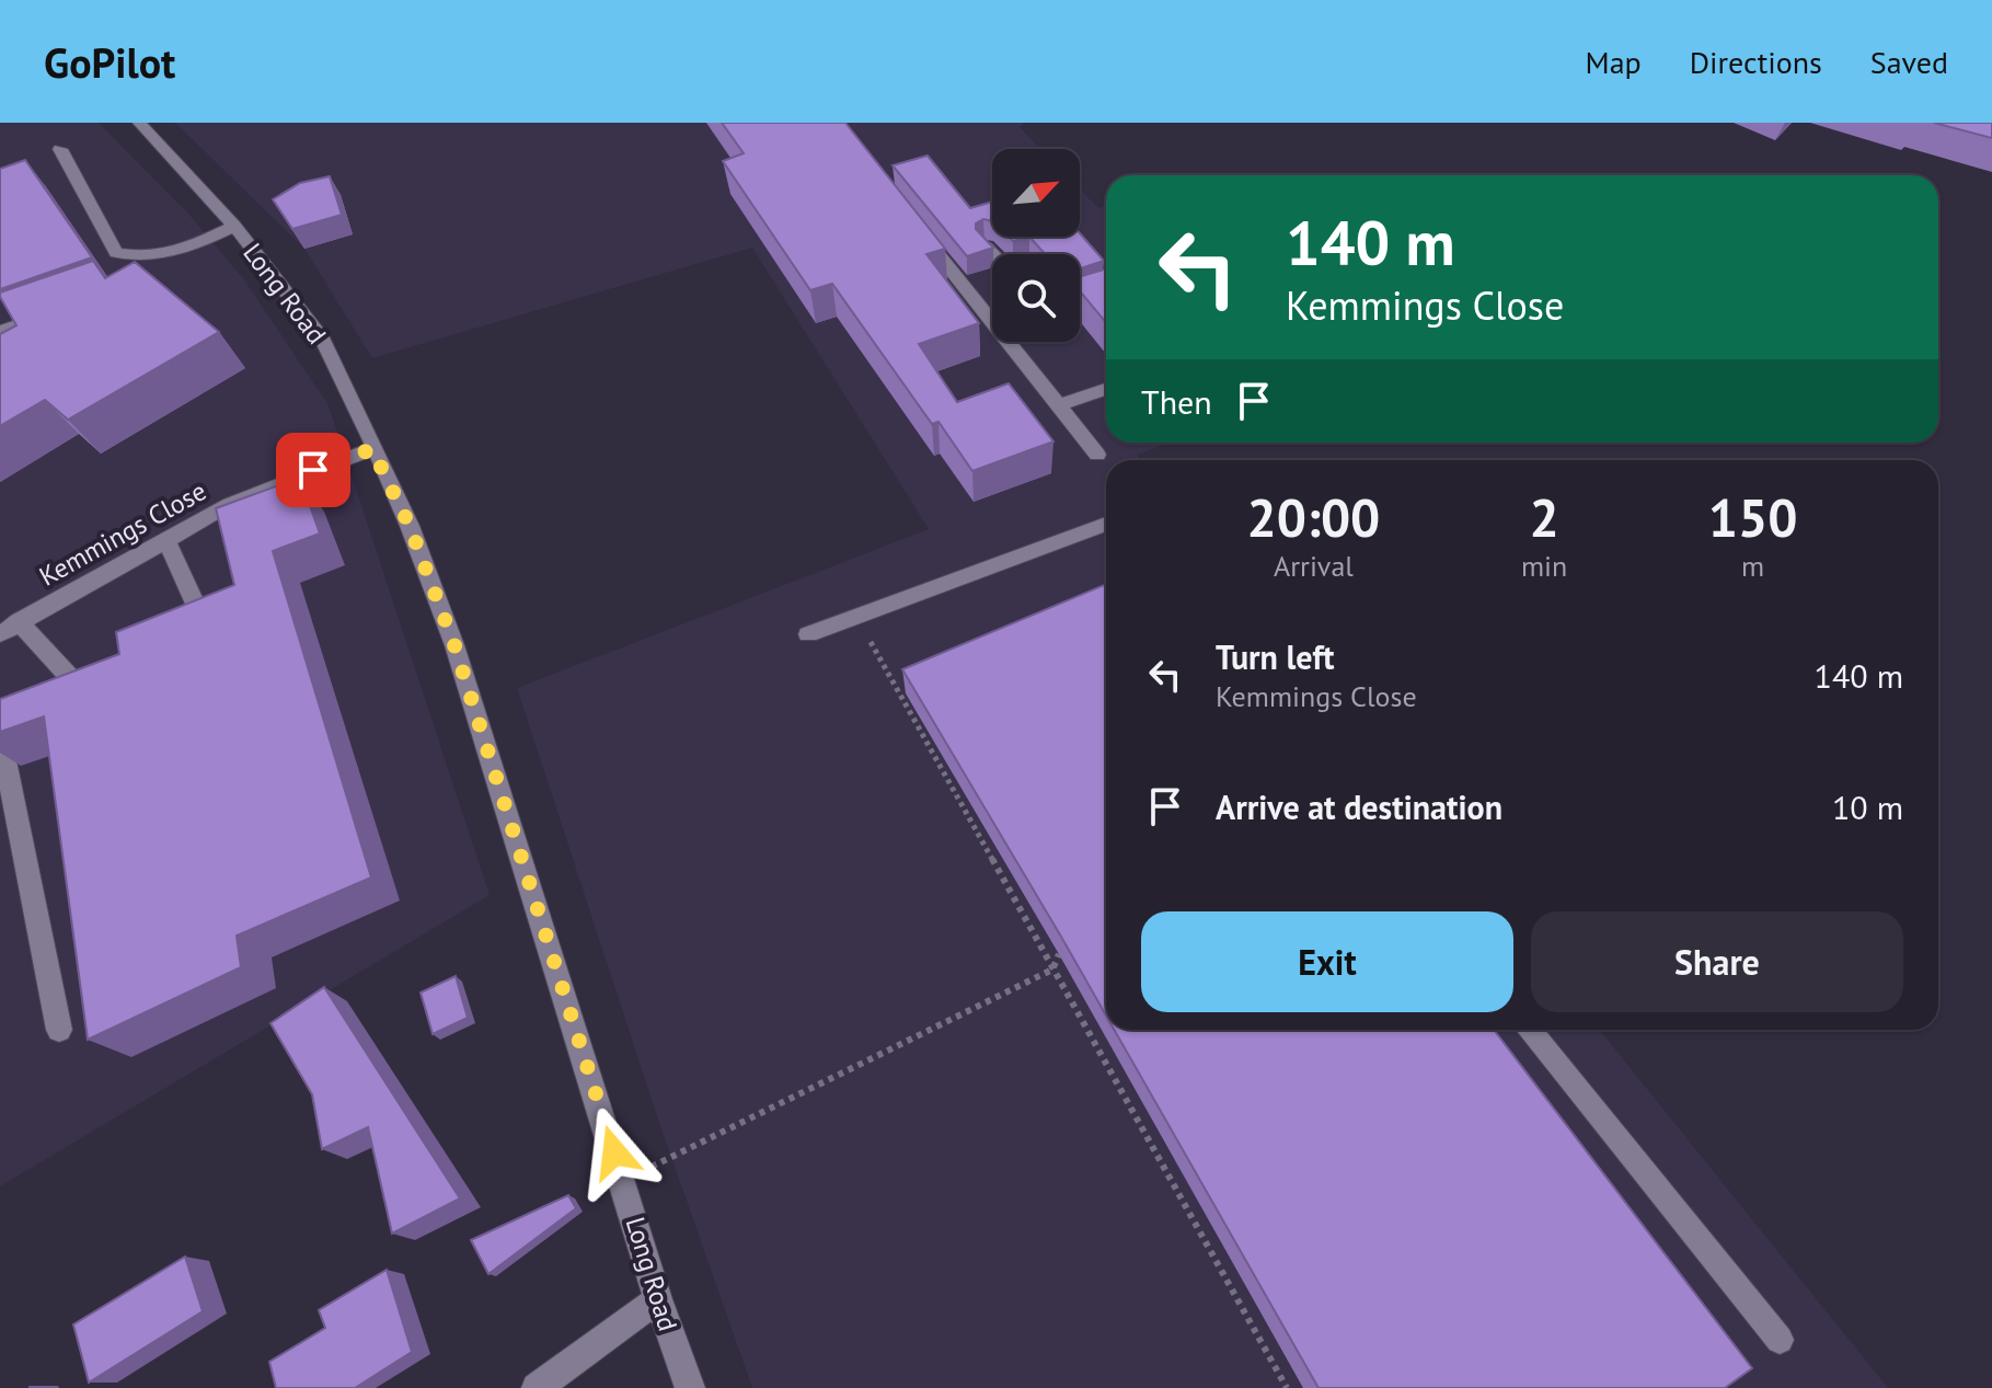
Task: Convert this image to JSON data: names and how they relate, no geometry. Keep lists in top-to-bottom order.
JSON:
{
  "streets": {
    "street": ["Long Road", "Kemmings Close"]
  },
  "crossings": [
    ["Long Road", "Kemmings Close"]
  ],
  "north": "top right",
  "page": {
    "header": "GoPilot",
    "nav": ["Map", "Directions", "Saved"],
    "turn": ["140 m", "Kemmings Close"],
    "then": "Then",
    "eta": [
      "20:00",
      "Arrival",
      "2",
      "min",
      "150",
      "m"
    ],
    "list": [
      {
        "name": "Turn left",
        "note": "Kemmings Close",
        "value": "140 m"
      },
      {
        "name": "Arrive at destination",
        "value": "10 m"
      }
    ],
    "buttons": ["Exit", "Share"]
  }
}
